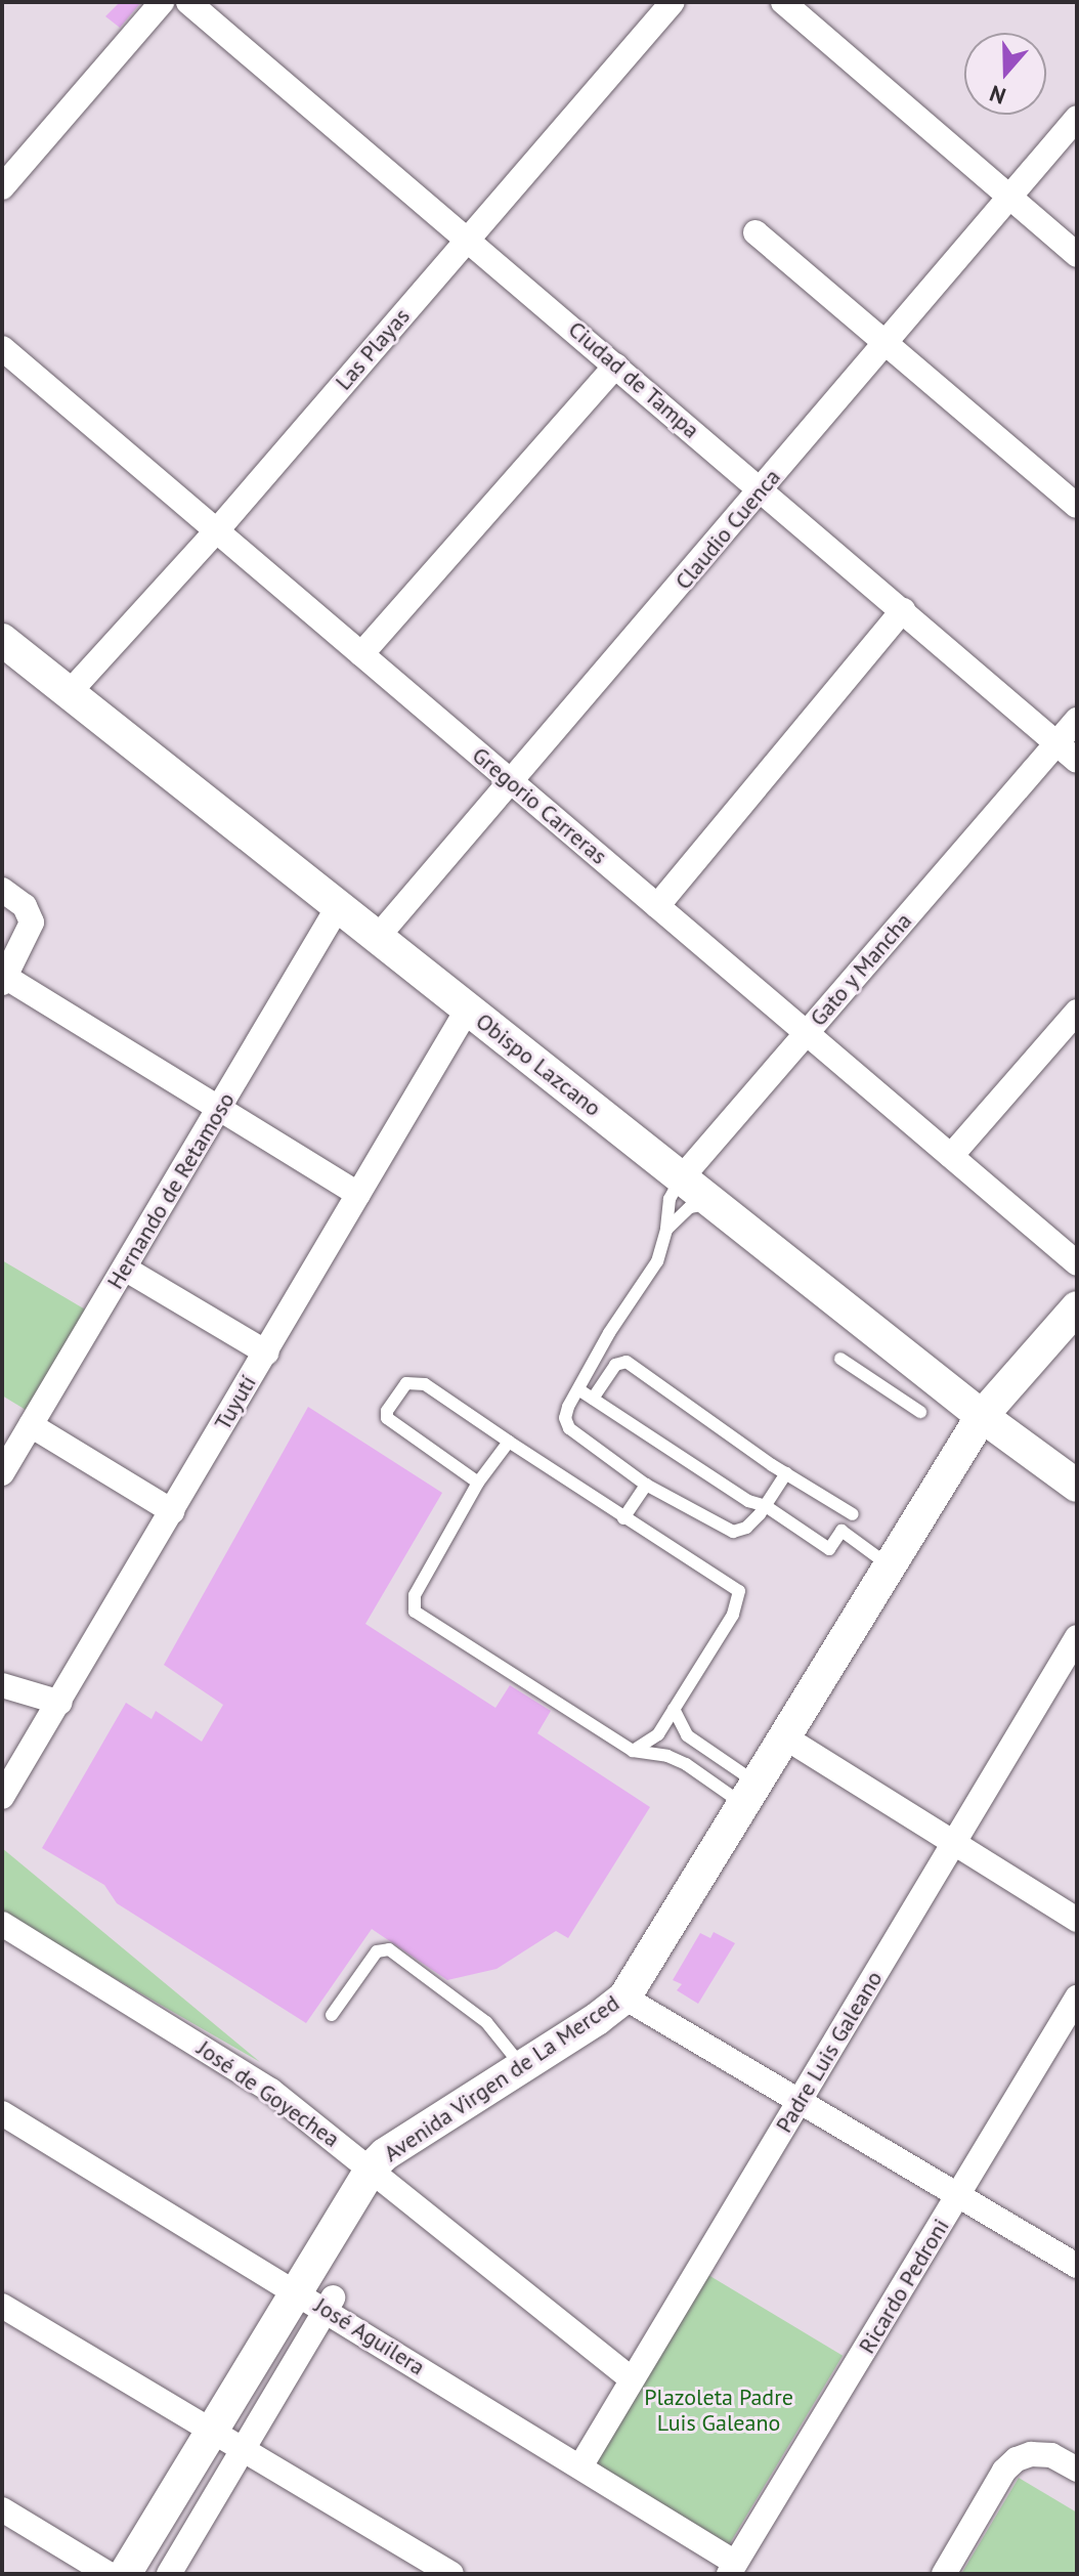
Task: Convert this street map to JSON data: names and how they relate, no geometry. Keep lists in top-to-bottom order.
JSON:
{
  "streets": {
    "main road": ["Obispo Lazcano", "Avenida Virgen de La Merced"],
    "street": [
      "Las Playas",
      "Ciudad de Tampa",
      "Claudio Cuenca",
      "Gregorio Carreras",
      "Gato y Mancha",
      "Hernando de Retamoso",
      "Tuyutí",
      "Padre Luis Galeano",
      "José de Goyechea",
      "Ricardo Pedroni",
      "José Aguilera"
    ]
  },
  "crossings": [
    ["Las Playas", "Ciudad de Tampa"],
    ["Las Playas", "Gregorio Carreras"],
    ["Las Playas", "Obispo Lazcano"],
    ["Ciudad de Tampa", "Claudio Cuenca"],
    ["Ciudad de Tampa", "Gato y Mancha"],
    ["Claudio Cuenca", "Gregorio Carreras"],
    ["Claudio Cuenca", "Obispo Lazcano"],
    ["Gregorio Carreras", "Gato y Mancha"],
    ["Gato y Mancha", "Obispo Lazcano"],
    ["Obispo Lazcano", "Hernando de Retamoso"],
    ["Obispo Lazcano", "Tuyutí"],
    ["Obispo Lazcano", "Avenida Virgen de La Merced"],
    ["Padre Luis Galeano", "José de Goyechea"],
    ["Padre Luis Galeano", "José Aguilera"],
    ["Avenida Virgen de La Merced", "José de Goyechea"],
    ["Avenida Virgen de La Merced", "José Aguilera"],
    ["Ricardo Pedroni", "José Aguilera"]
  ],
  "parks": ["Plazoleta Padre Luis Galeano"],
  "north": "bottom"
}
